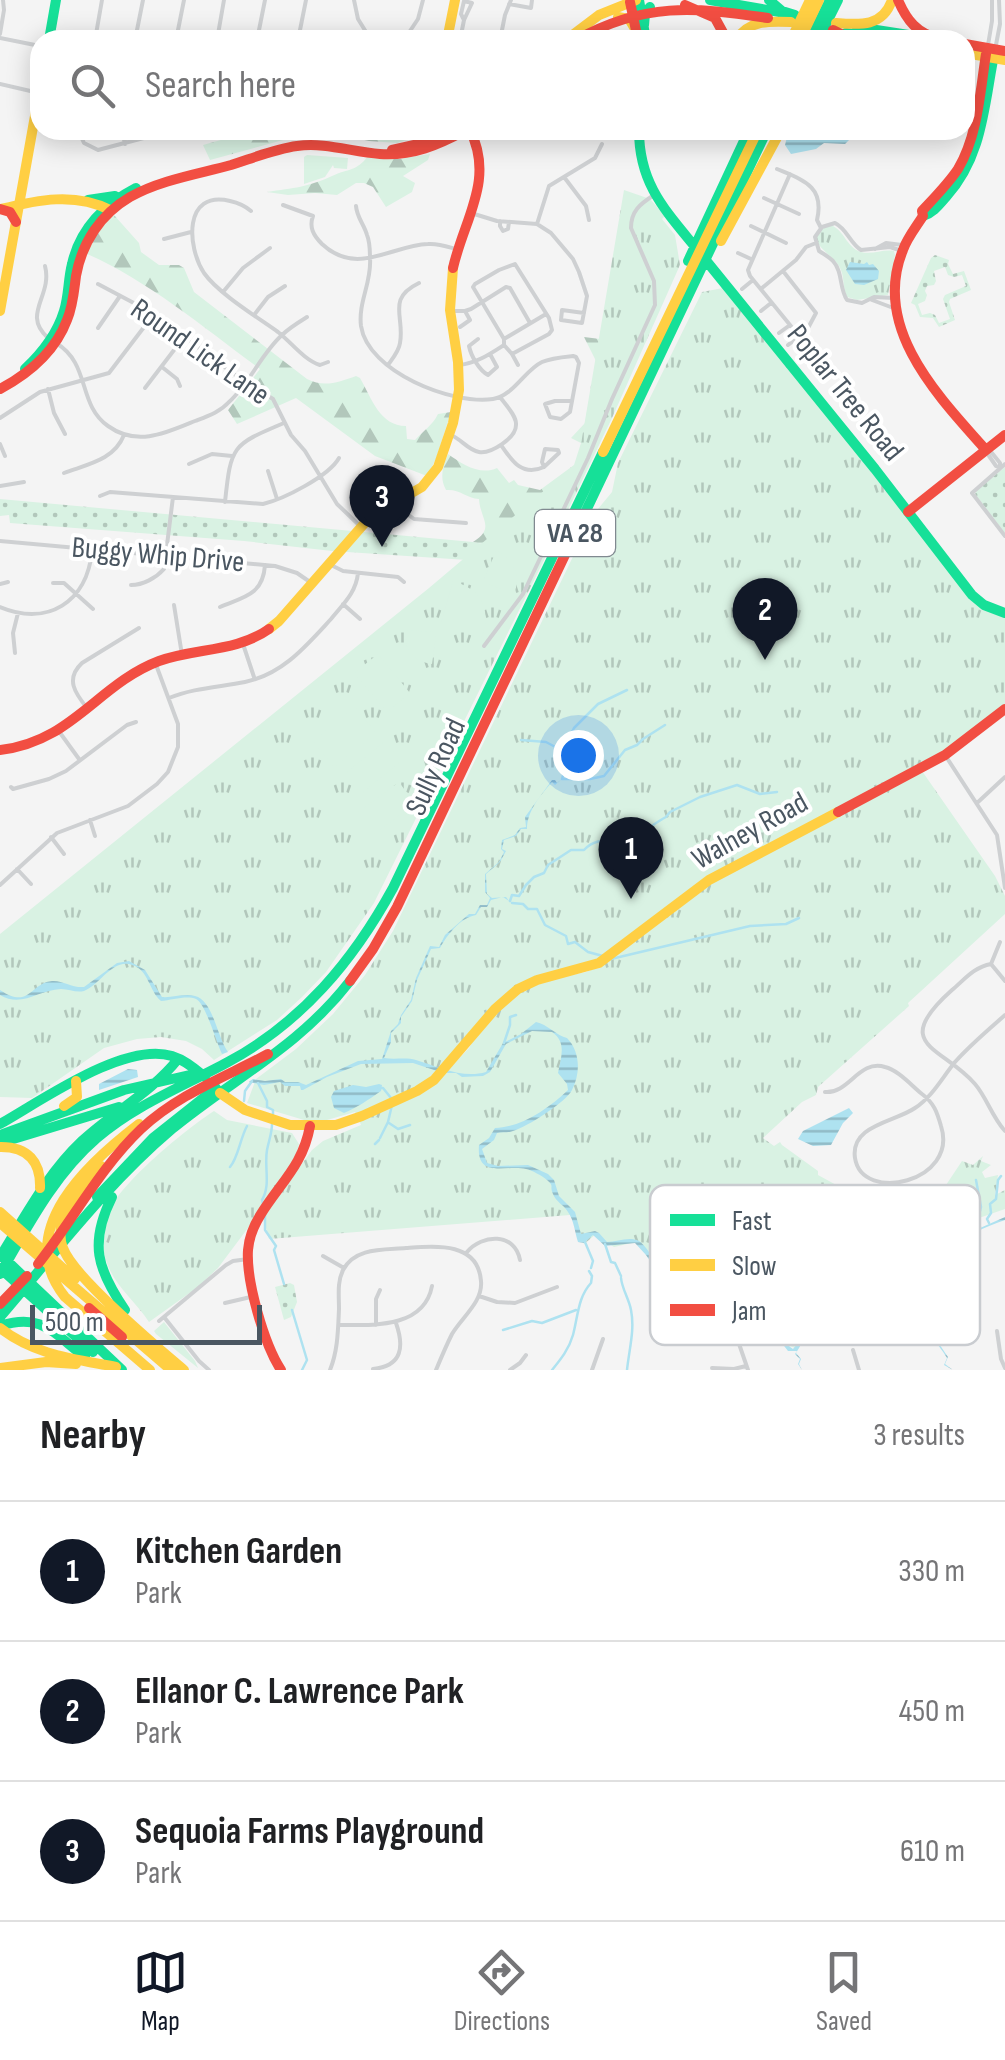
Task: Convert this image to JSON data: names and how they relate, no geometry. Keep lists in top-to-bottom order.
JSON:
{
  "streets": {
    "main road": [
      "Poplar Tree Road",
      "VA 28",
      "Sully Road",
      "Walney Road"
    ],
    "street": ["Round Lick Lane", "Buggy Whip Drive"]
  },
  "legend": ["Fast", "Slow", "Jam"],
  "scale_bar": "500 m",
  "page": {
    "search": "Search here",
    "pins": ["3", "2", "1"],
    "scale": "500 m",
    "heading": ["Nearby", "3 results"],
    "list": [
      {
        "mark": "1",
        "name": "Kitchen Garden",
        "note": "Park",
        "value": "330 m"
      },
      {
        "mark": "2",
        "name": "Ellanor C. Lawrence Park",
        "note": "Park",
        "value": "450 m"
      },
      {
        "mark": "3",
        "name": "Sequoia Farms Playground",
        "note": "Park",
        "value": "610 m"
      }
    ],
    "nav": ["Map", "Directions", "Saved"]
  }
}
